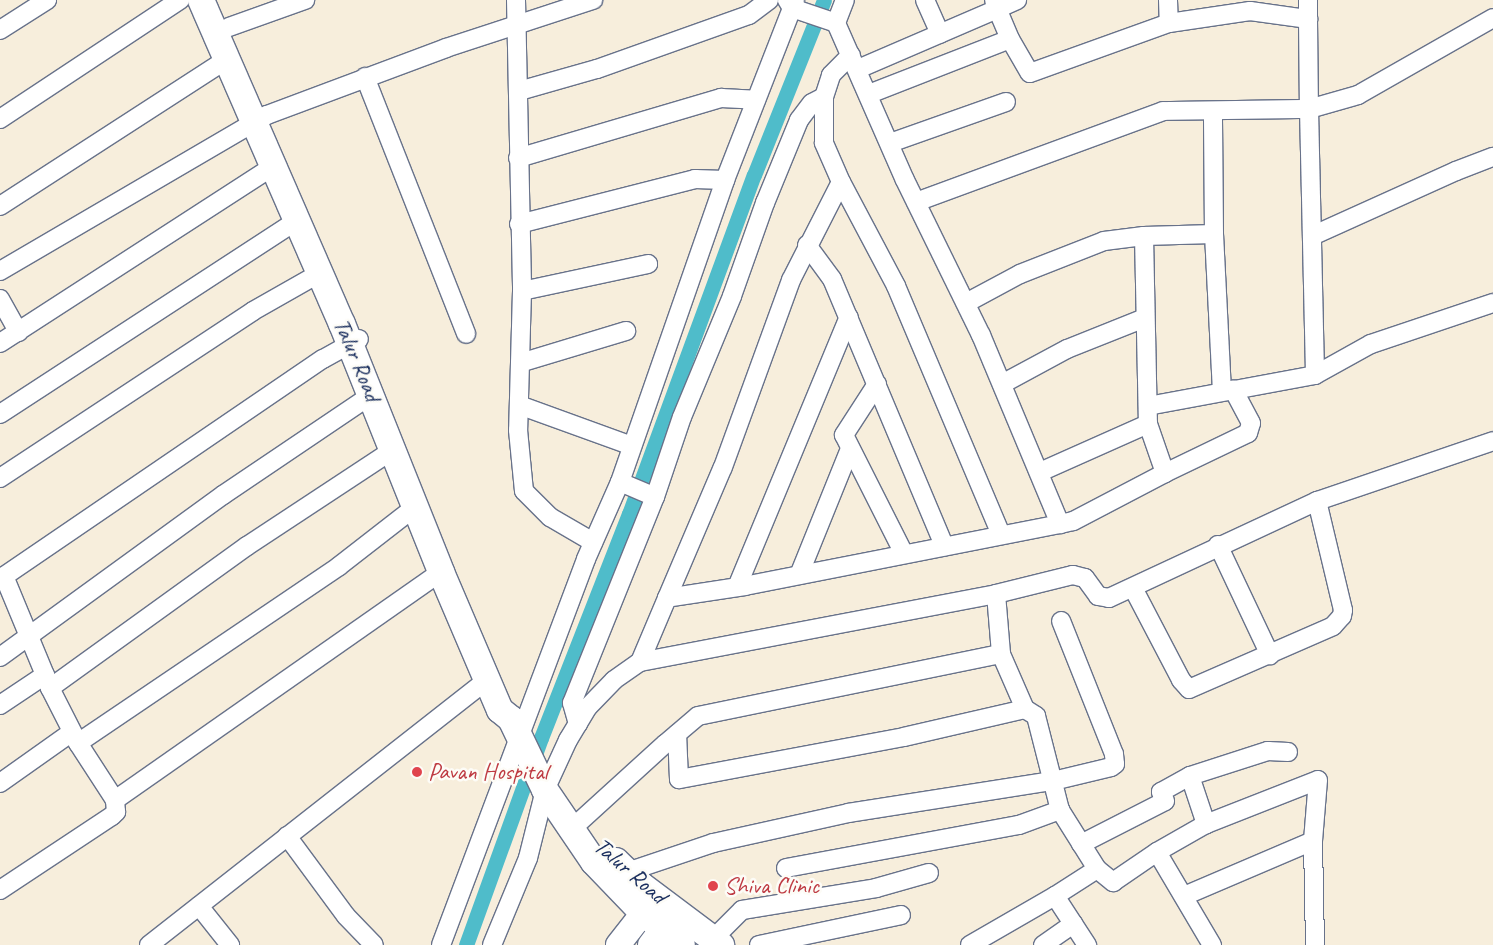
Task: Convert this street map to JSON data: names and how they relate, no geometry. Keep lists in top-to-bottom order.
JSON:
{
  "streets": {
    "main road": ["Talur Road"]
  },
  "places": ["Pavan Hospital", "Shiva Clinic"]
}
